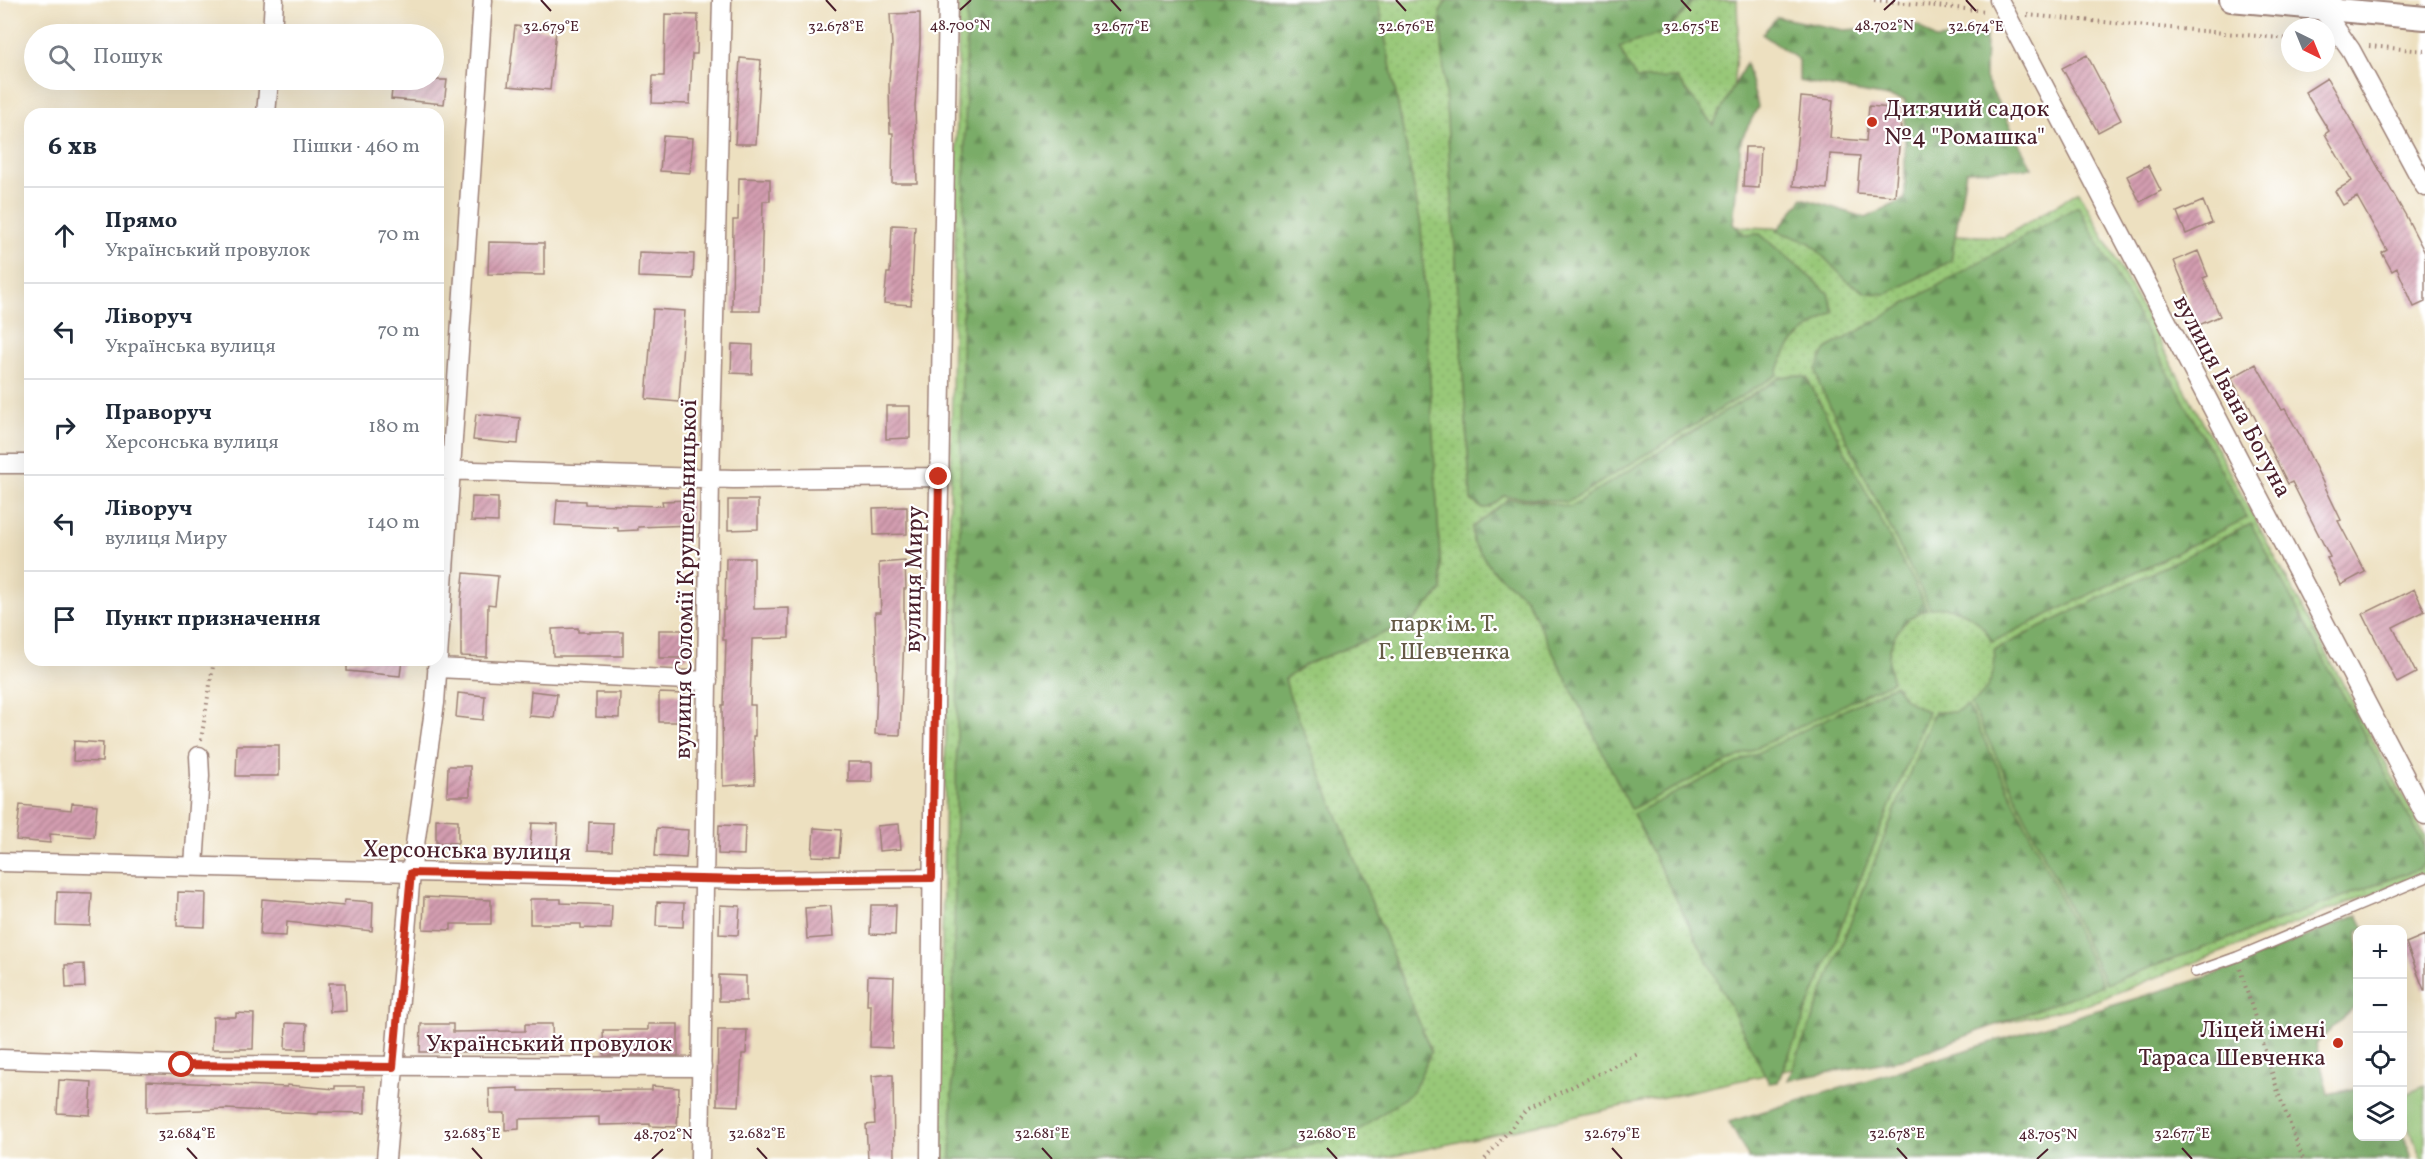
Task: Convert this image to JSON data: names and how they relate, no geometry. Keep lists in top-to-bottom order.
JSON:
{
  "streets": {
    "street": [
      "вулиця Івана Богуна",
      "вулиця Соломії Крушельницької",
      "вулиця Миру",
      "Херсонська вулиця",
      "Український провулок"
    ]
  },
  "crossings": [
    ["вулиця Соломії Крушельницької", "Херсонська вулиця"],
    ["вулиця Соломії Крушельницької", "Український провулок"],
    ["вулиця Миру", "Херсонська вулиця"]
  ],
  "parks": ["парк ім. Т. Г. Шевченка"],
  "places": ["Дитячий садок №4 \"Ромашка\"", "Ліцей імені Тараса Шевченка"],
  "north": "bottom right",
  "page": {
    "search": "Пошук",
    "heading": ["6 хв", "Пішки · 460 m"],
    "list": [
      ["Прямо", "Український провулок", "70 m"],
      ["Ліворуч", "Українська вулиця", "70 m"],
      ["Праворуч", "Херсонська вулиця", "180 m"],
      ["Ліворуч", "вулиця Миру", "140 m"],
      "Пункт призначення"
    ],
    "map_buttons": ["+", "−"]
  },
  "coordinates": [
    "48.700°N",
    "48.702°N",
    "32.679°E",
    "32.678°E",
    "32.677°E",
    "32.676°E",
    "32.675°E",
    "32.674°E",
    "32.684°E",
    "32.683°E",
    "32.682°E",
    "32.681°E",
    "32.680°E",
    "48.705°N"
  ]
}
